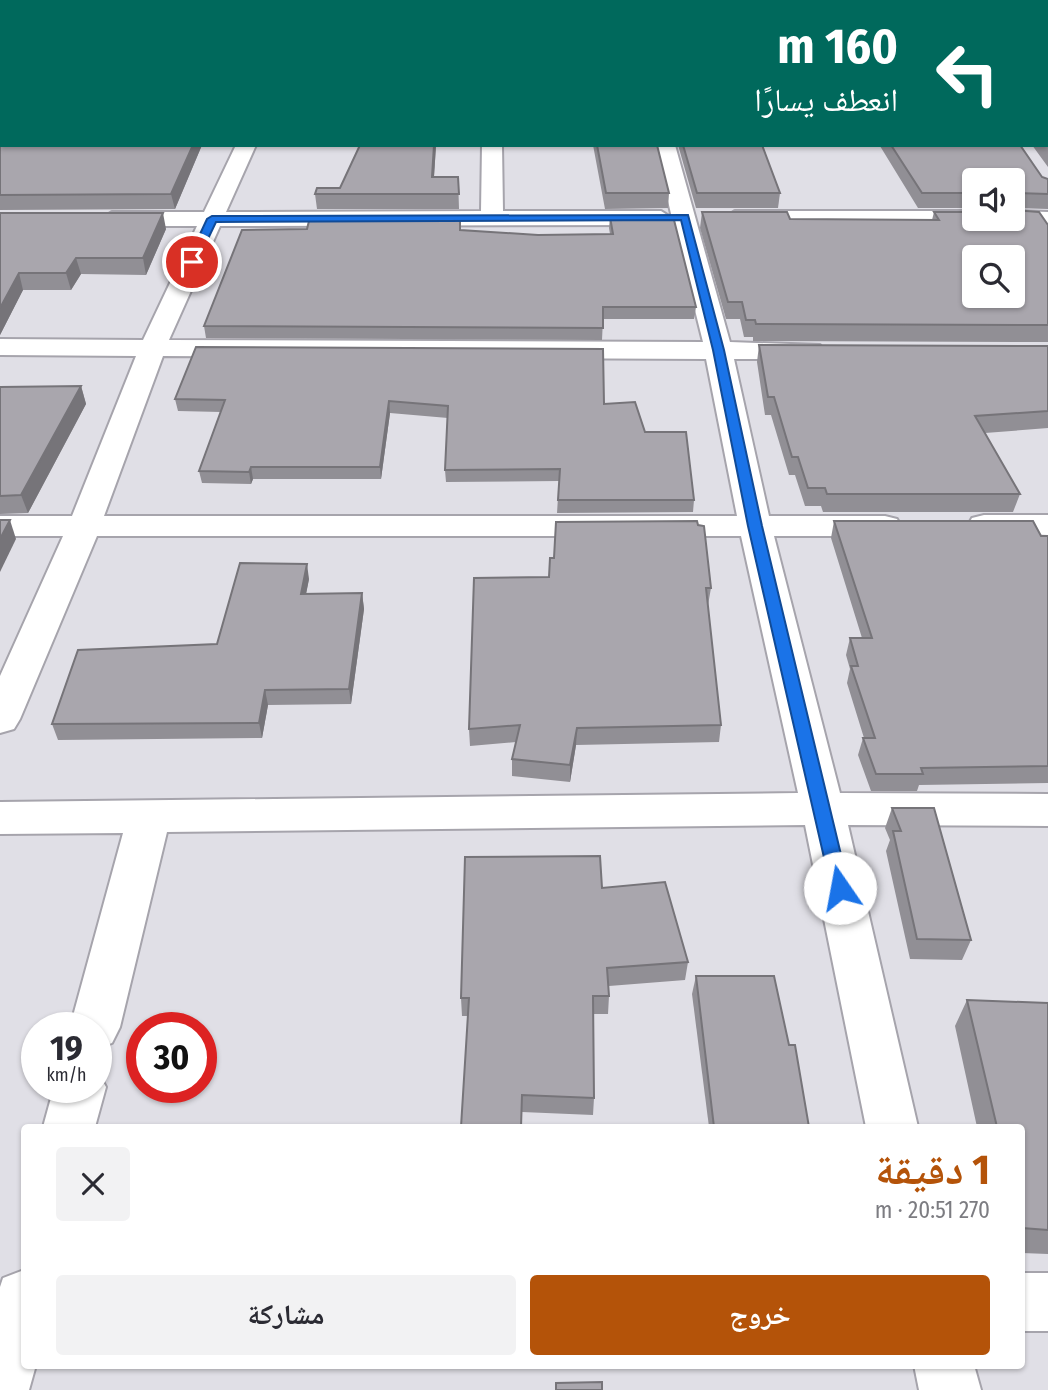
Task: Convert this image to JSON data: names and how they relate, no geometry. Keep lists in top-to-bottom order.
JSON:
{
  "page": {
    "turn": ["160 m", "انعطف يسارًا"],
    "speed": "19 km/h",
    "limit": "30",
    "heading": ["1 دقيقة", "270 m · 20:51"],
    "buttons": ["خروج", "مشاركة"]
  }
}
